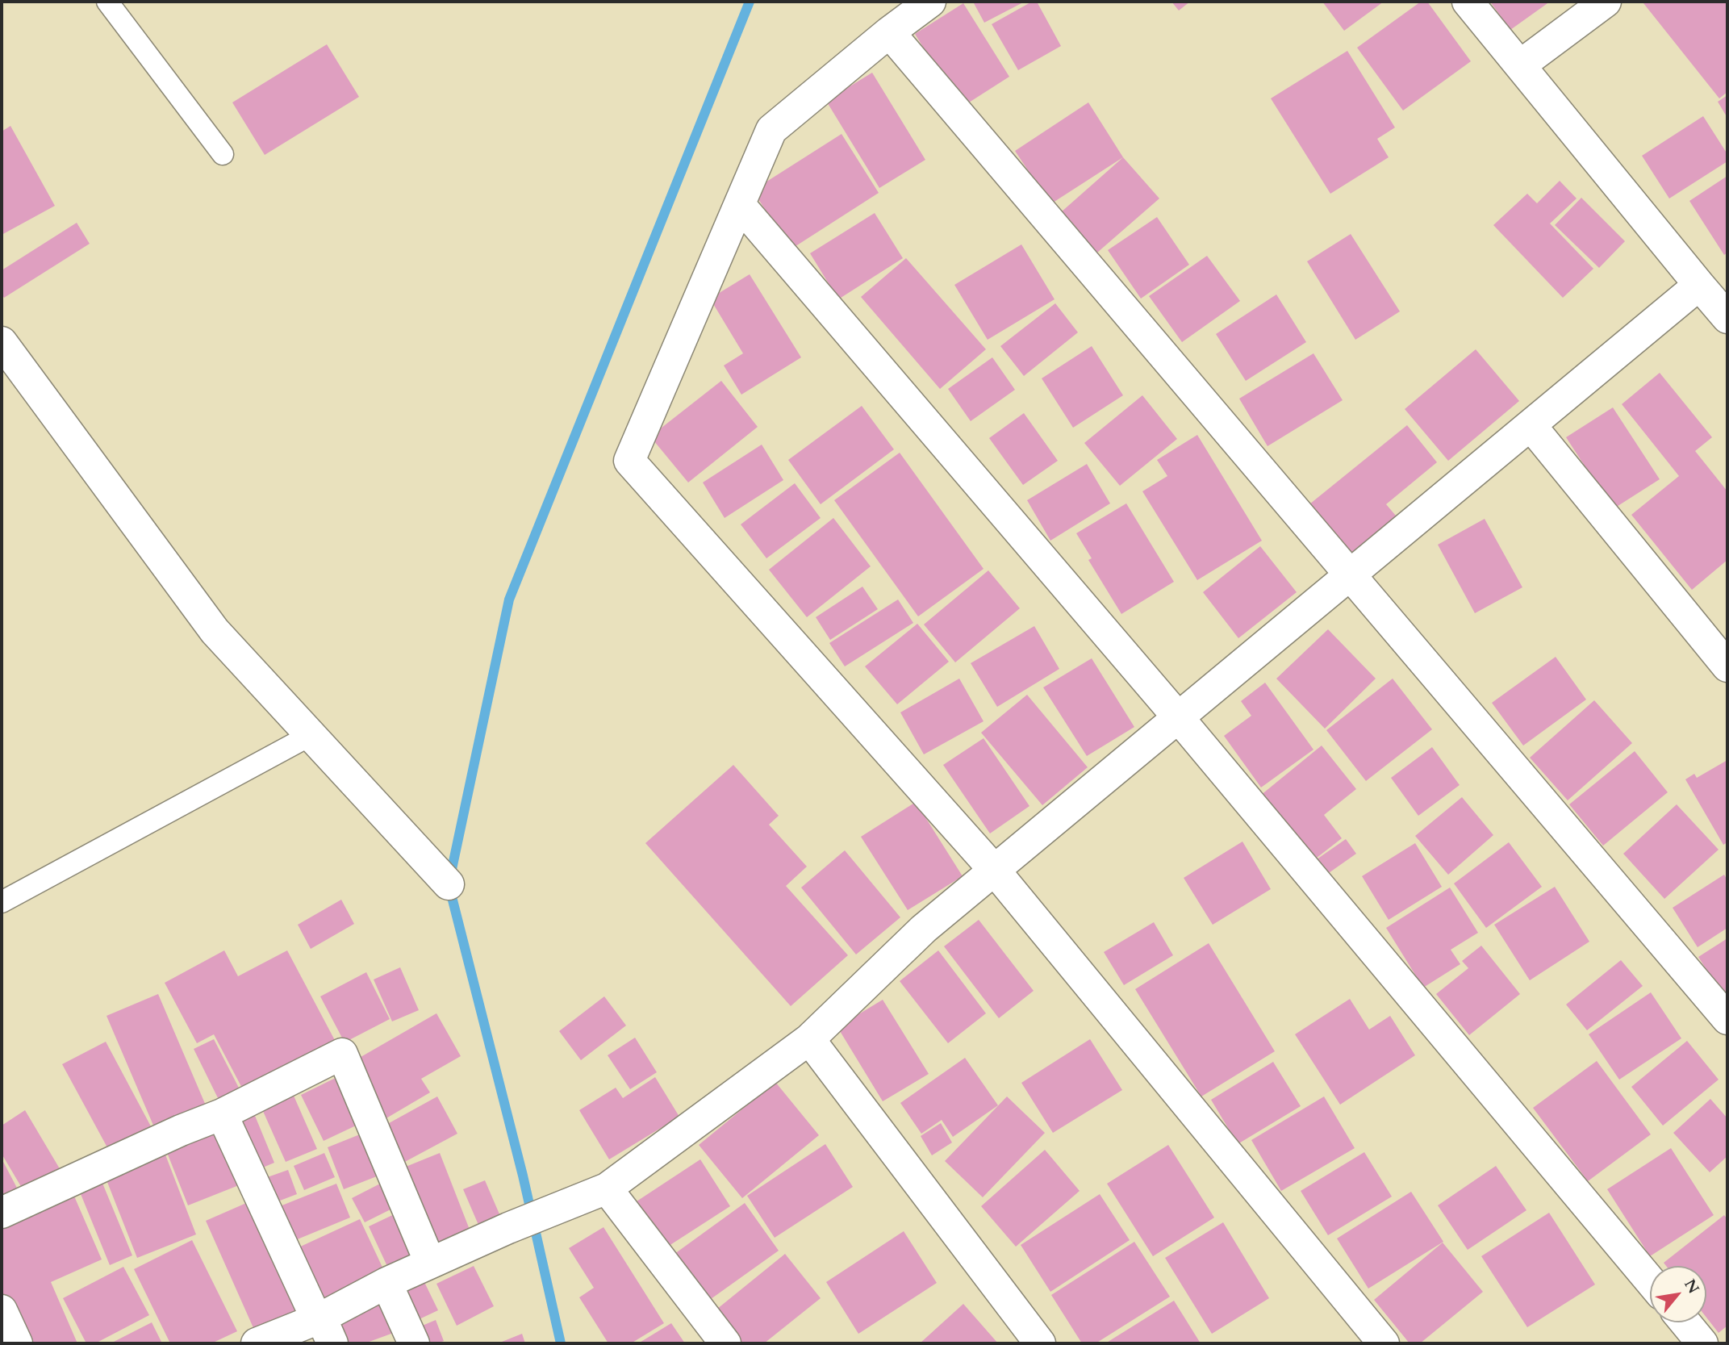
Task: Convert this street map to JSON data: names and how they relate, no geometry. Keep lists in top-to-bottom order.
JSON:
{
  "north": "top right"
}
